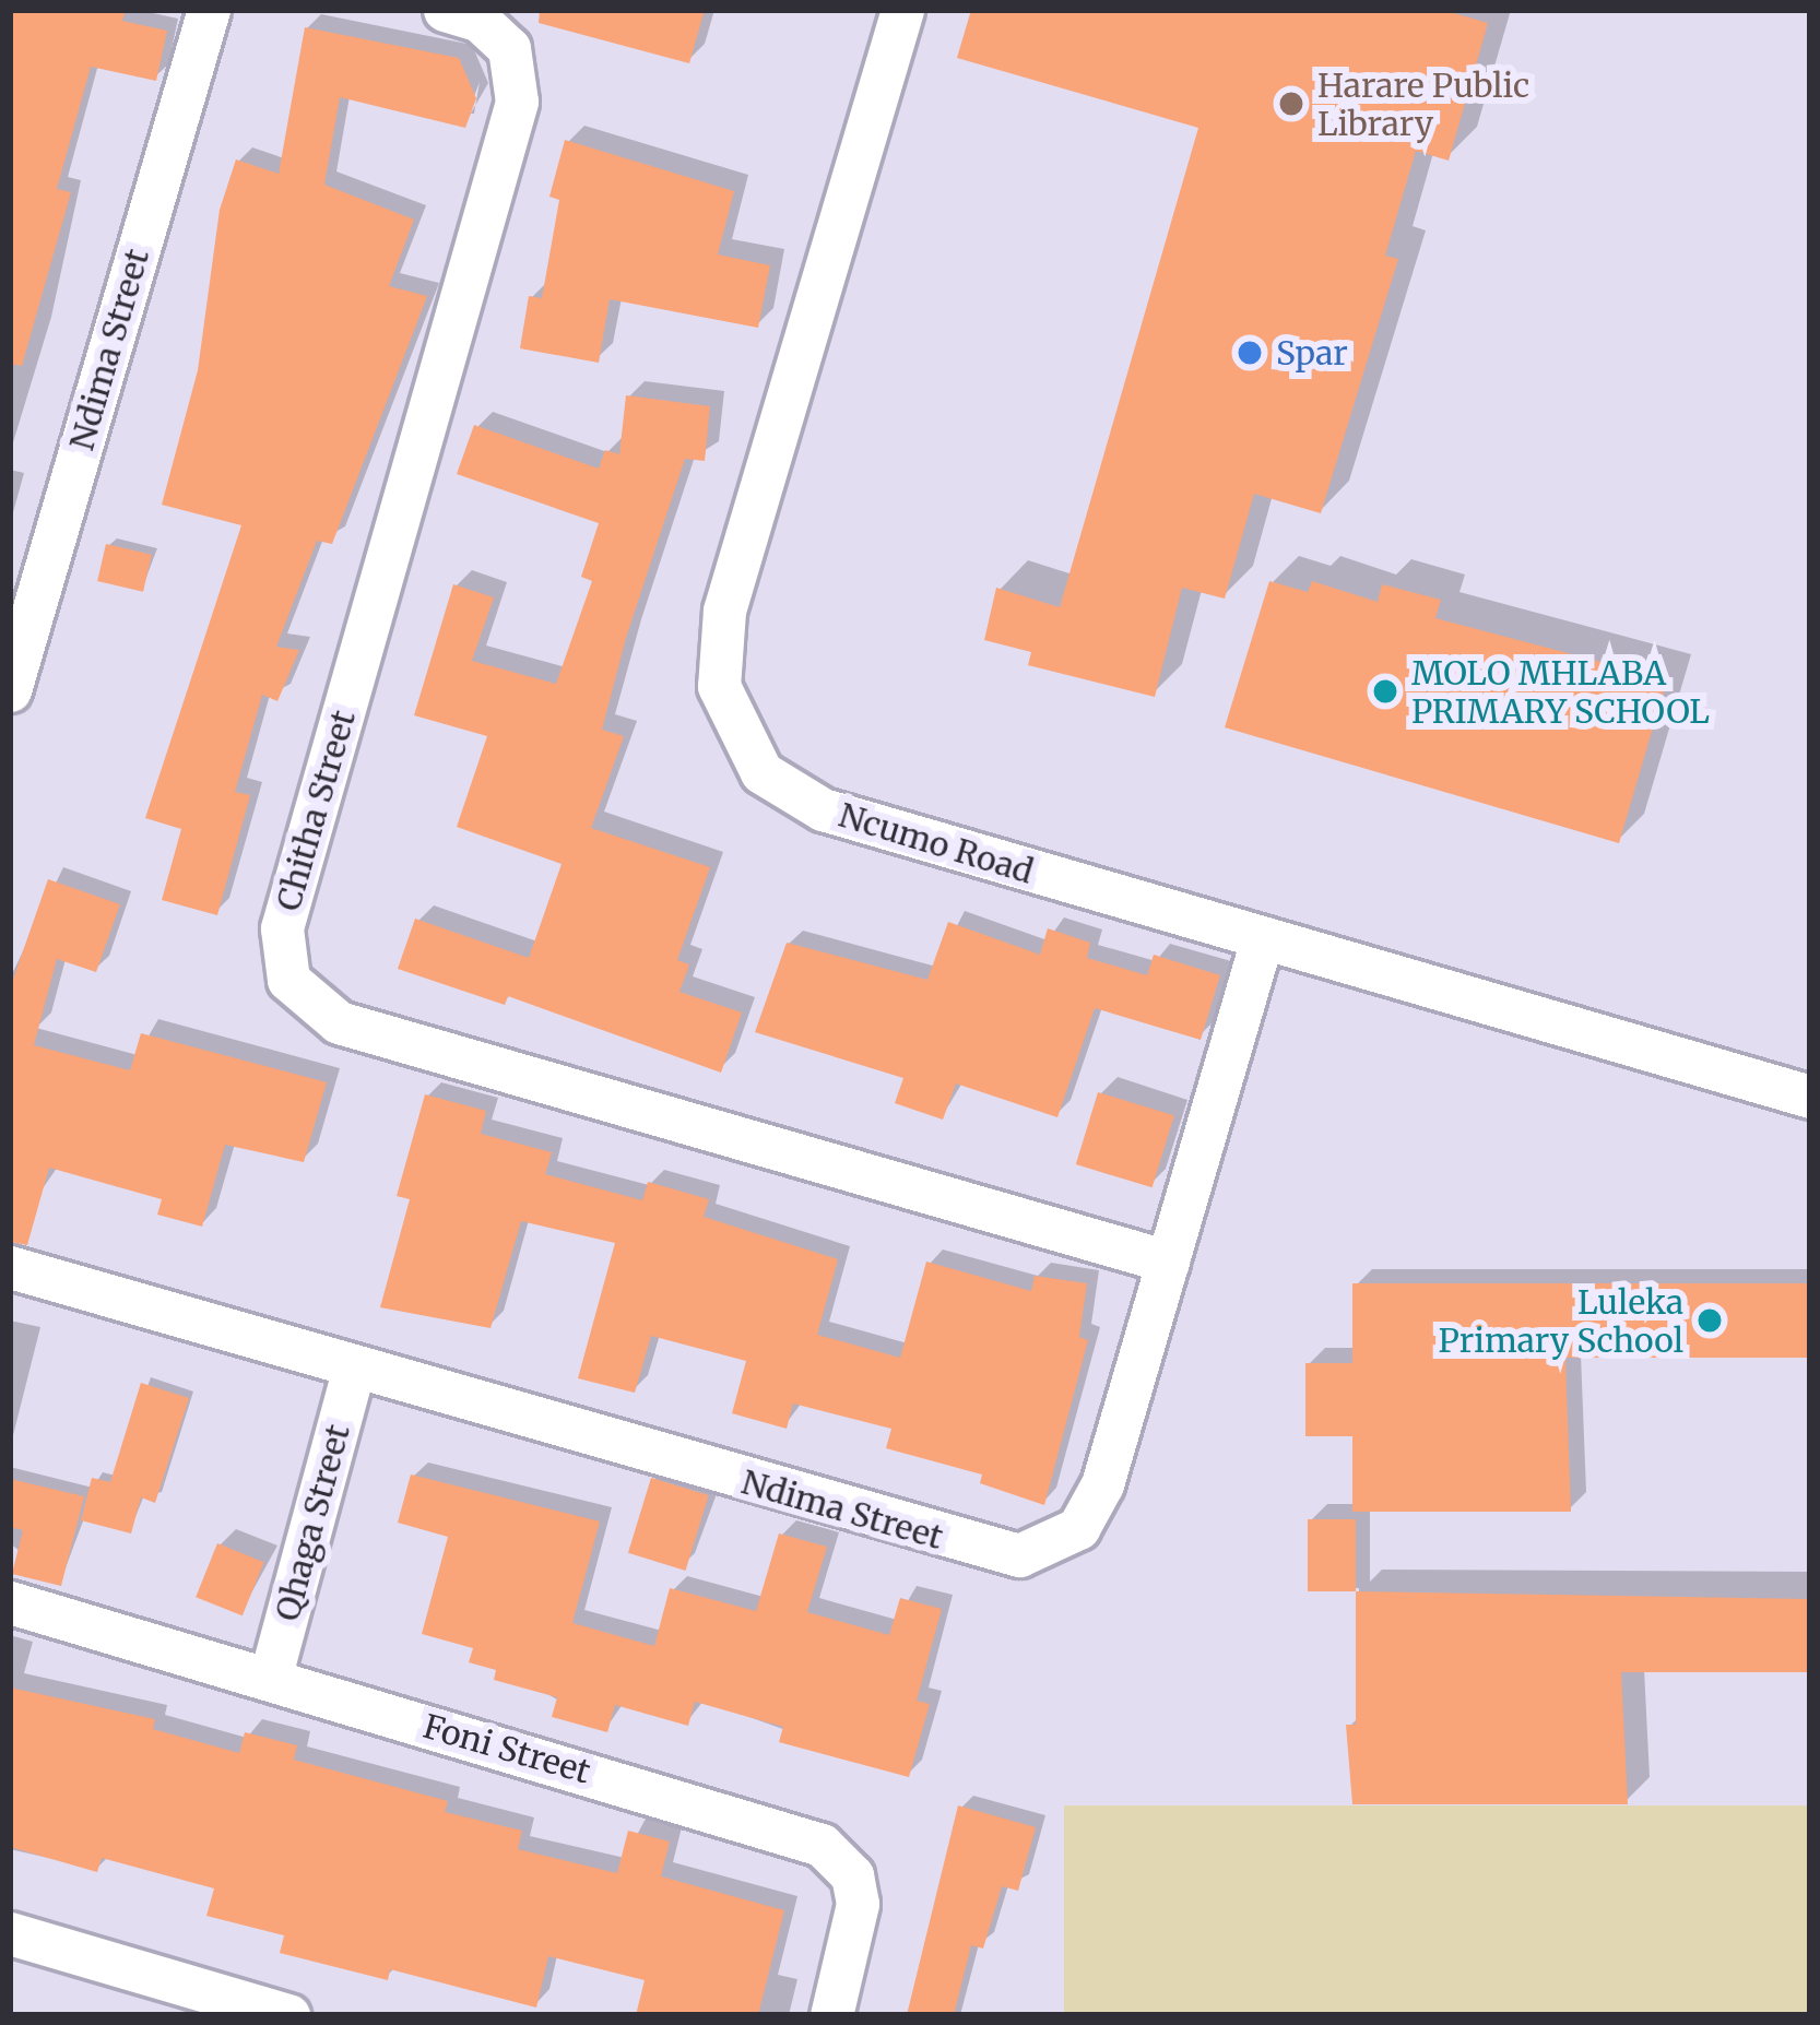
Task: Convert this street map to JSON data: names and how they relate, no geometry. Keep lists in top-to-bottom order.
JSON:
{
  "streets": {
    "street": [
      "Ndima Street",
      "Chitha Street",
      "Ncumo Road",
      "Qhaga Street",
      "Foni Street"
    ]
  },
  "crossings": [
    ["Ndima Street", "Chitha Street"],
    ["Ndima Street", "Ncumo Road"],
    ["Ndima Street", "Qhaga Street"],
    ["Qhaga Street", "Foni Street"]
  ],
  "places": [
    "Harare Public Library",
    "Spar",
    "MOLO MHLABA PRIMARY SCHOOL",
    "Luleka Primary School"
  ]
}
